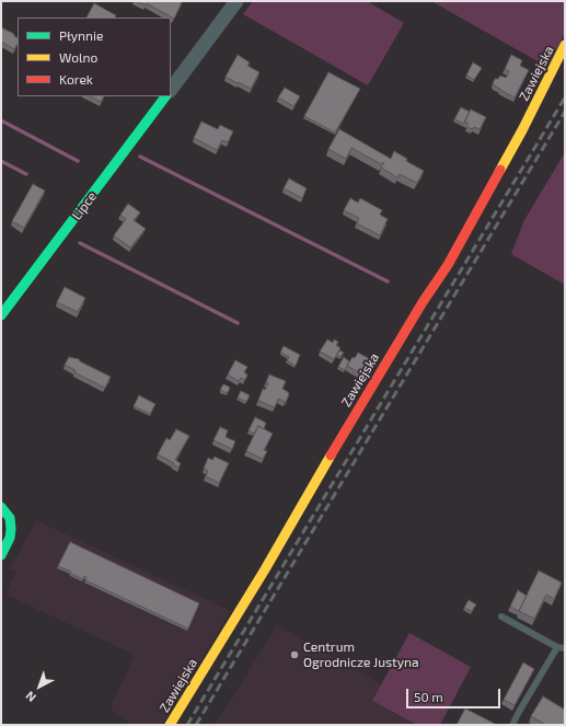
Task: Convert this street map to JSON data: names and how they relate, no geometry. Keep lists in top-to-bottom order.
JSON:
{
  "streets": {
    "street": ["Zawiejska", "Lipce"]
  },
  "places": ["Centrum Ogrodnicze Justyna"],
  "legend": ["Płynnie", "Wolno", "Korek"],
  "scale_bar": "50 m",
  "north": "bottom left"
}
